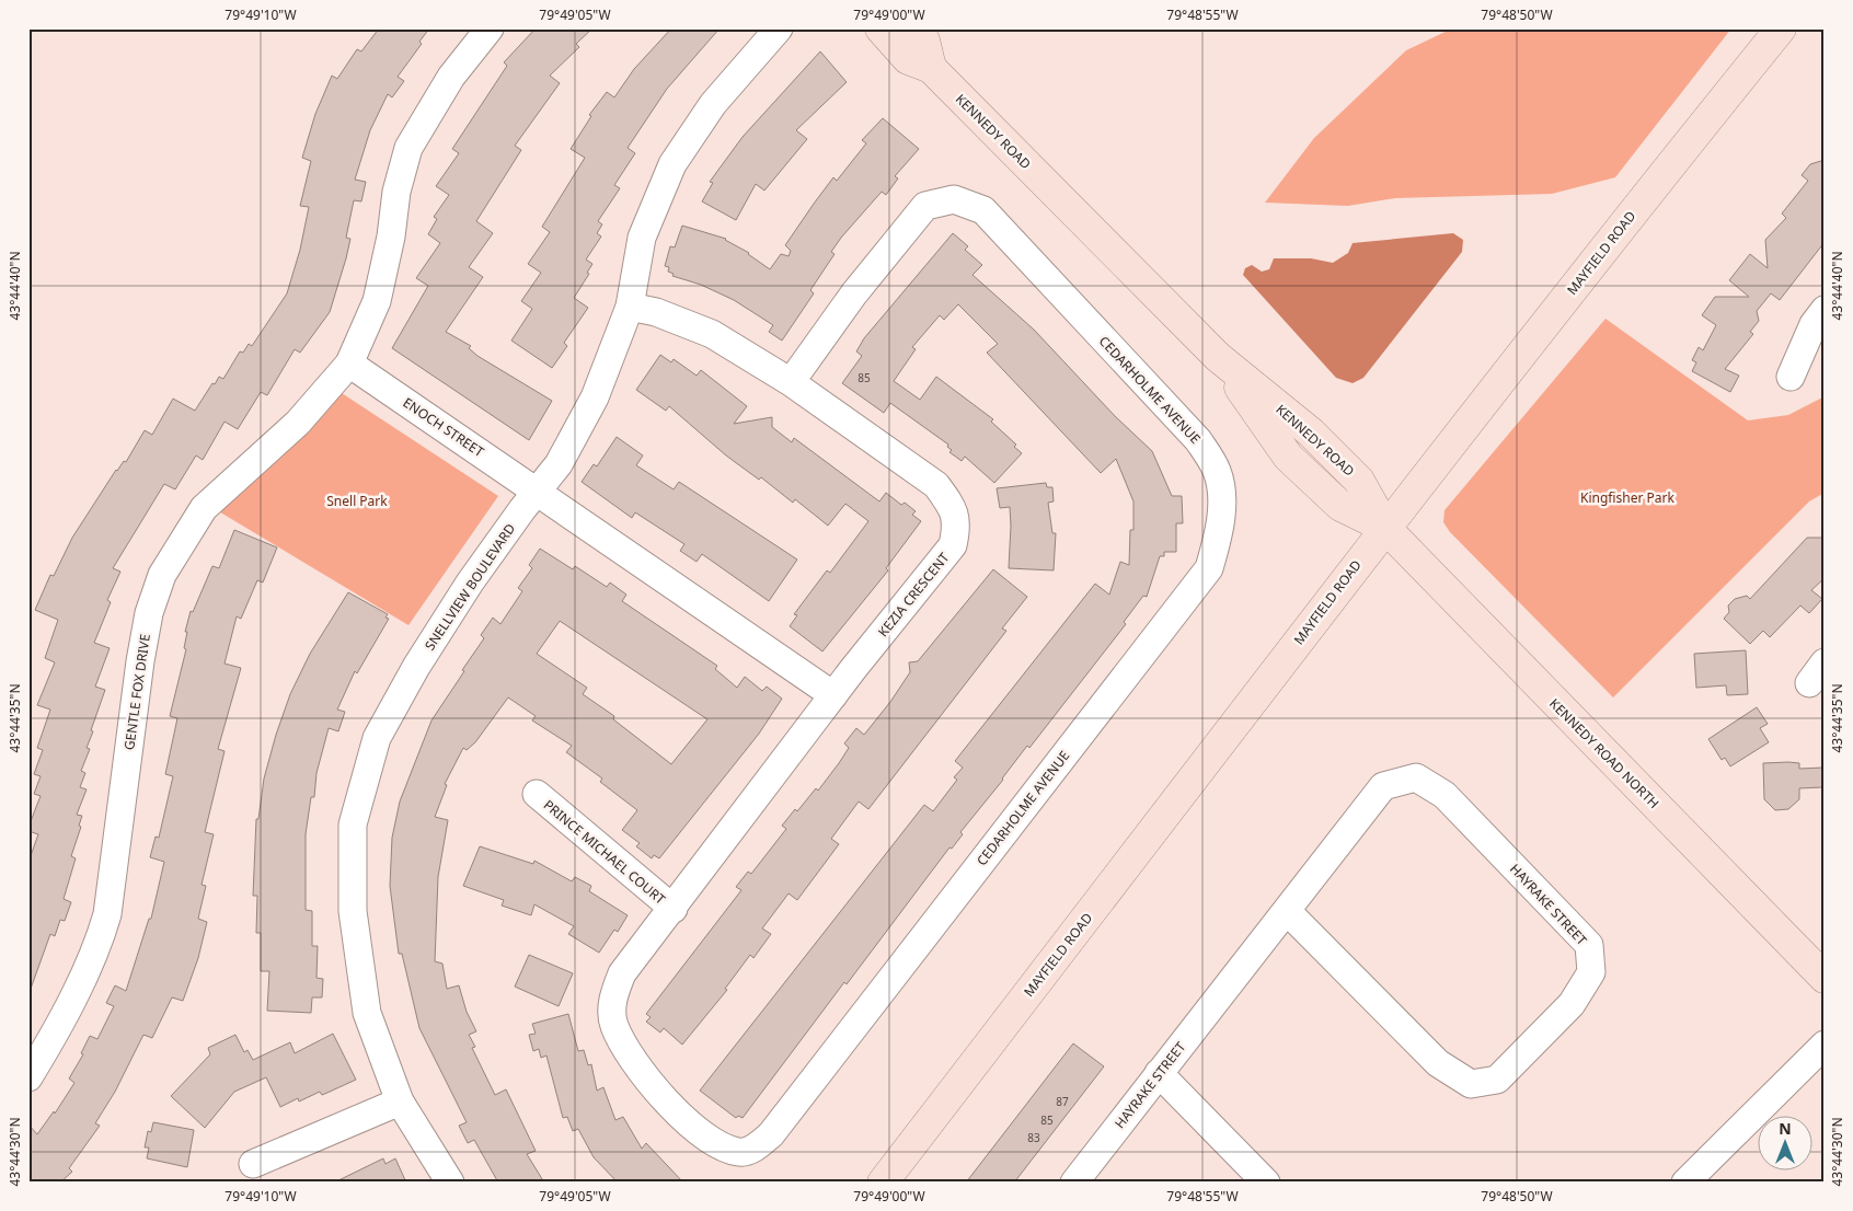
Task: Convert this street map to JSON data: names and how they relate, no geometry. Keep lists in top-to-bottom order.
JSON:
{
  "streets": {
    "main road": ["KENNEDY ROAD", "MAYFIELD ROAD", "KENNEDY ROAD NORTH"],
    "street": [
      "CEDARHOLME AVENUE",
      "ENOCH STREET",
      "SNELLVIEW BOULEVARD",
      "KEZIA CRESCENT",
      "GENTLE FOX DRIVE",
      "PRINCE MICHAEL COURT",
      "HAYRAKE STREET"
    ]
  },
  "crossings": [
    ["KENNEDY ROAD", "MAYFIELD ROAD"],
    ["KENNEDY ROAD", "KENNEDY ROAD NORTH"],
    ["MAYFIELD ROAD", "KENNEDY ROAD NORTH"],
    ["CEDARHOLME AVENUE", "KEZIA CRESCENT"],
    ["CEDARHOLME AVENUE", "PRINCE MICHAEL COURT"],
    ["ENOCH STREET", "SNELLVIEW BOULEVARD"],
    ["ENOCH STREET", "GENTLE FOX DRIVE"],
    ["SNELLVIEW BOULEVARD", "KEZIA CRESCENT"]
  ],
  "parks": ["Kingfisher Park", "Snell Park"],
  "house_numbers": [
    "85",
    "87",
    "85",
    "83"
  ],
  "north": "top",
  "coordinates": [
    "79°49'10\"W",
    "79°49'05\"W",
    "79°49'00\"W",
    "79°48'55\"W",
    "79°48'50\"W",
    "43°44'40\"N",
    "43°44'35\"N",
    "43°44'30\"N"
  ]
}
